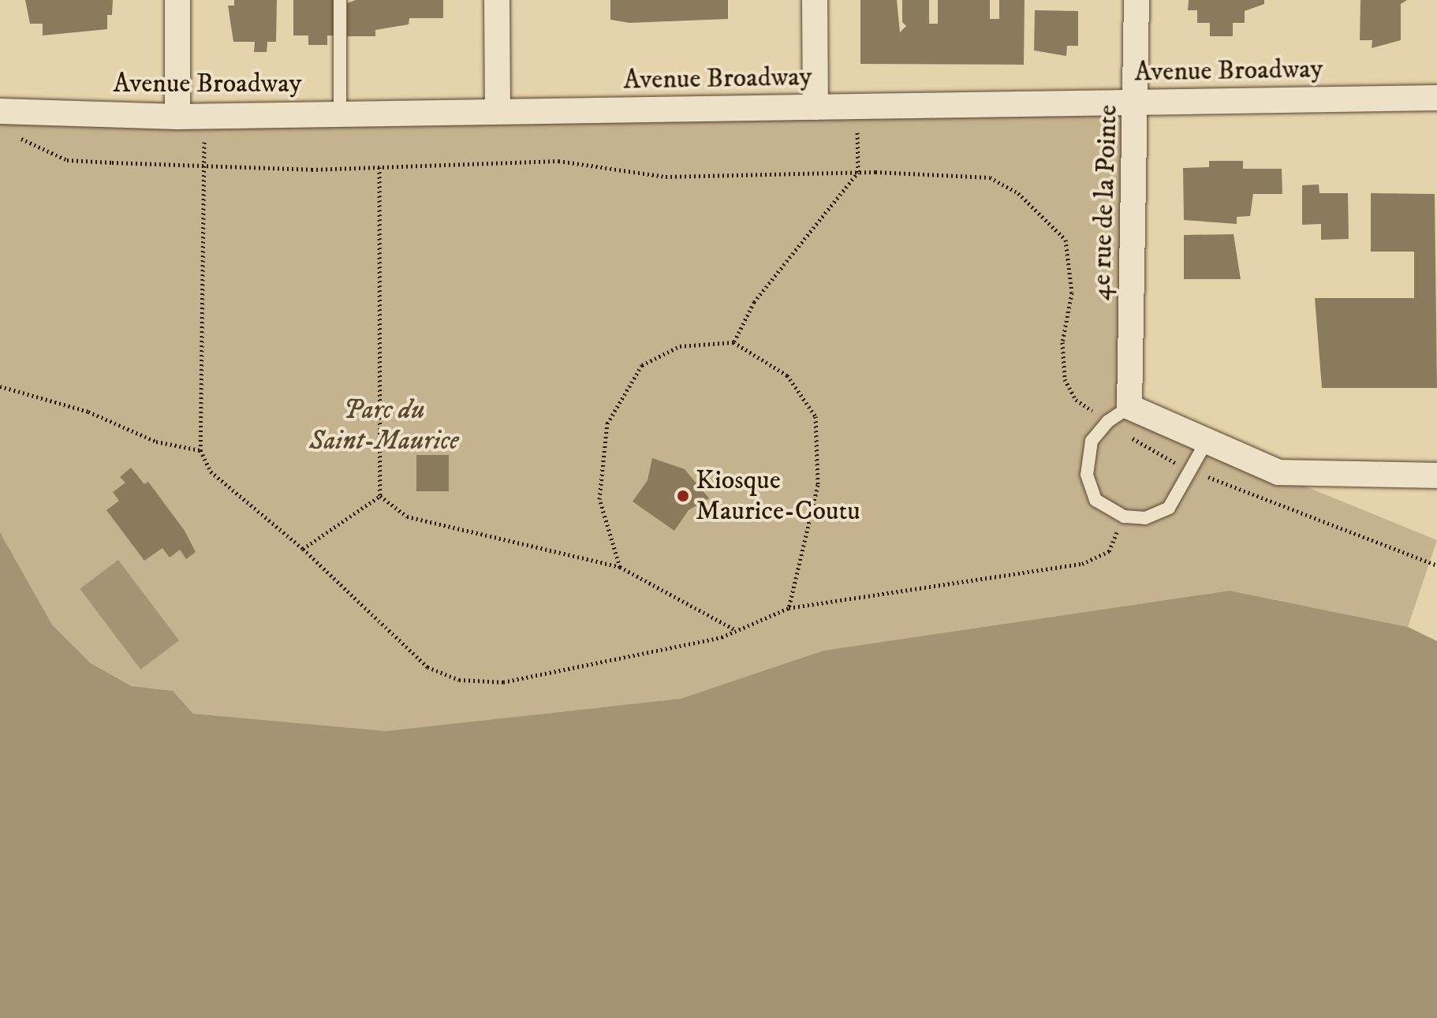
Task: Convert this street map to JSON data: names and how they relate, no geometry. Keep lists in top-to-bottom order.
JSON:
{
  "streets": {
    "street": ["Avenue Broadway", "4e rue de la Pointe"]
  },
  "crossings": [
    ["Avenue Broadway", "4e rue de la Pointe"]
  ],
  "parks": ["Parc du Saint-Maurice"],
  "places": ["Kiosque Maurice-Coutu"]
}
